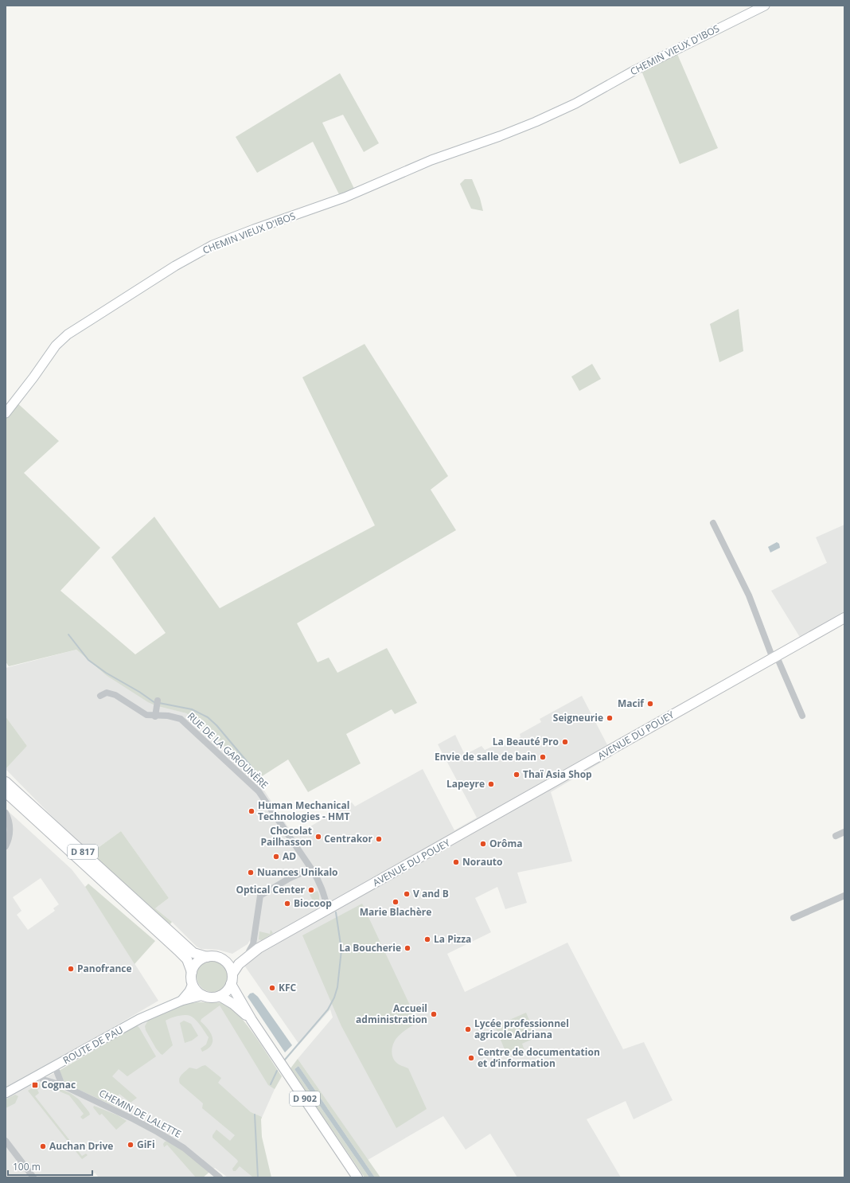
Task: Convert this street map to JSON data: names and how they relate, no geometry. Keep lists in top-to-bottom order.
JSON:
{
  "streets": {
    "main road": [
      "AVENUE DU POUEY",
      "D 817",
      "ROUTE DE PAU",
      "D 902"
    ],
    "street": ["CHEMIN VIEUX D'IBOS", "RUE DE LA GAROUNÈRE", "CHEMIN DE LALETTE"]
  },
  "crossings": [
    ["AVENUE DU POUEY", "RUE DE LA GAROUNÈRE"],
    ["D 817", "ROUTE DE PAU"],
    ["D 817", "D 902"],
    ["ROUTE DE PAU", "D 902"],
    ["ROUTE DE PAU", "CHEMIN DE LALETTE"]
  ],
  "places": {
    "other": [
      "Macif",
      "Seigneurie",
      "La Beauté Pro",
      "Envie de salle de bain",
      "Thaï Asia Shop",
      "Lapeyre",
      "Human Mechanical Technologies - HMT",
      "Chocolat Pailhasson",
      "Centrakor",
      "Orôma",
      "AD",
      "Norauto",
      "Nuances Unikalo",
      "Optical Center",
      "V and B",
      "Marie Blachère",
      "Biocoop",
      "La Pizza",
      "La Boucherie",
      "Panofrance",
      "KFC",
      "Accueil administration",
      "Lycée professionnel agricole Adriana",
      "Centre de documentation et d’information",
      "GiFi",
      "Auchan Drive"
    ],
    "transit": ["Cognac"]
  },
  "scale_bar": "100 m"
}
